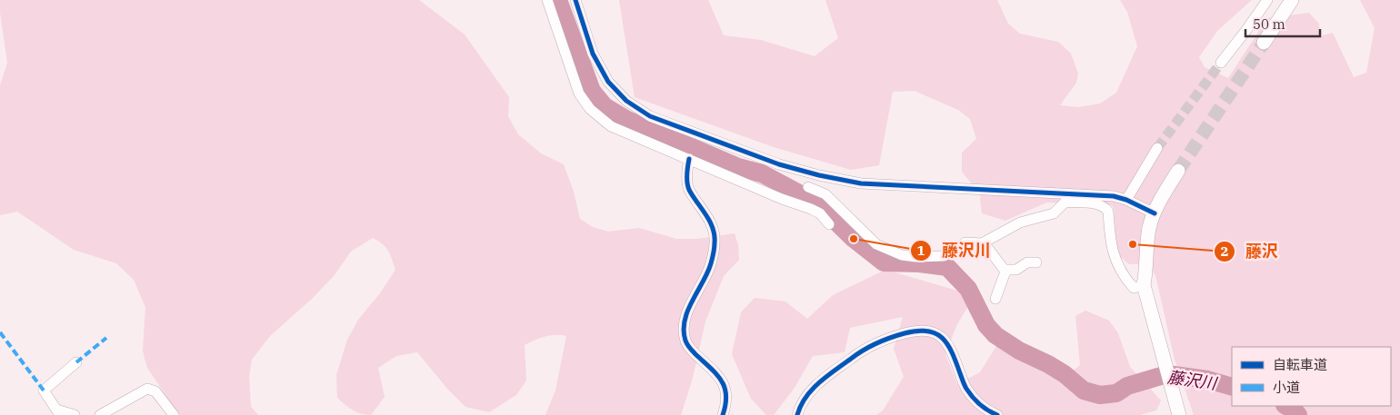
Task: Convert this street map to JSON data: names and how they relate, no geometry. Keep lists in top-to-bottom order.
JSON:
{
  "water": ["藤沢川"],
  "places": ["藤沢川", "藤沢"],
  "legend": ["自転車道", "小道"],
  "scale_bar": "50 m"
}
